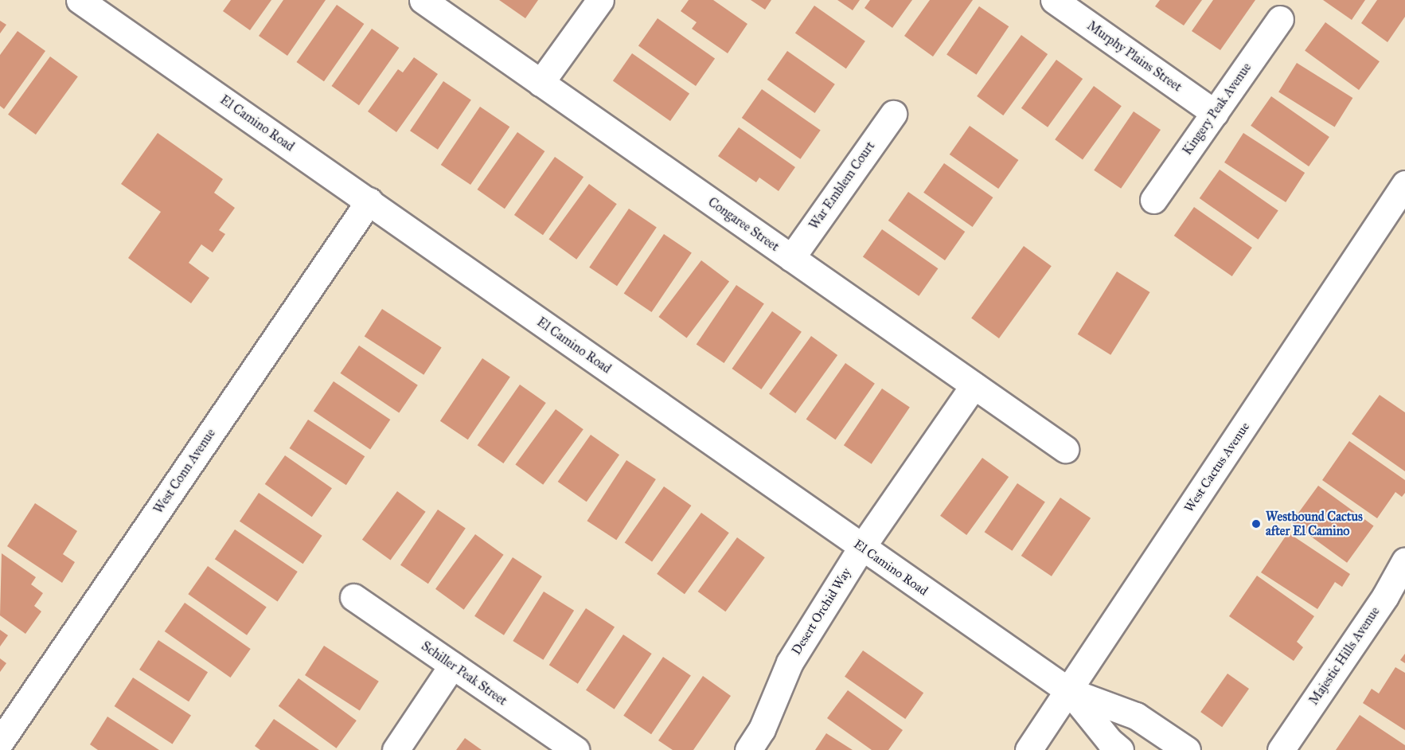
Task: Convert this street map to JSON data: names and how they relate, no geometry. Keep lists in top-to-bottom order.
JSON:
{
  "streets": {
    "street": [
      "Murphy Plains Street",
      "Kingery Peak Avenue",
      "El Camino Road",
      "War Emblem Court",
      "Congaree Street",
      "West Cactus Avenue",
      "West Conn Avenue",
      "Desert Orchid Way",
      "Majestic Hills Avenue",
      "Schiller Peak Street"
    ]
  },
  "crossings": [
    ["Murphy Plains Street", "Kingery Peak Avenue"],
    ["El Camino Road", "West Cactus Avenue"],
    ["El Camino Road", "West Conn Avenue"],
    ["El Camino Road", "Desert Orchid Way"],
    ["War Emblem Court", "Congaree Street"],
    ["Congaree Street", "Desert Orchid Way"]
  ],
  "places": ["Westbound Cactus after El Camino"]
}
